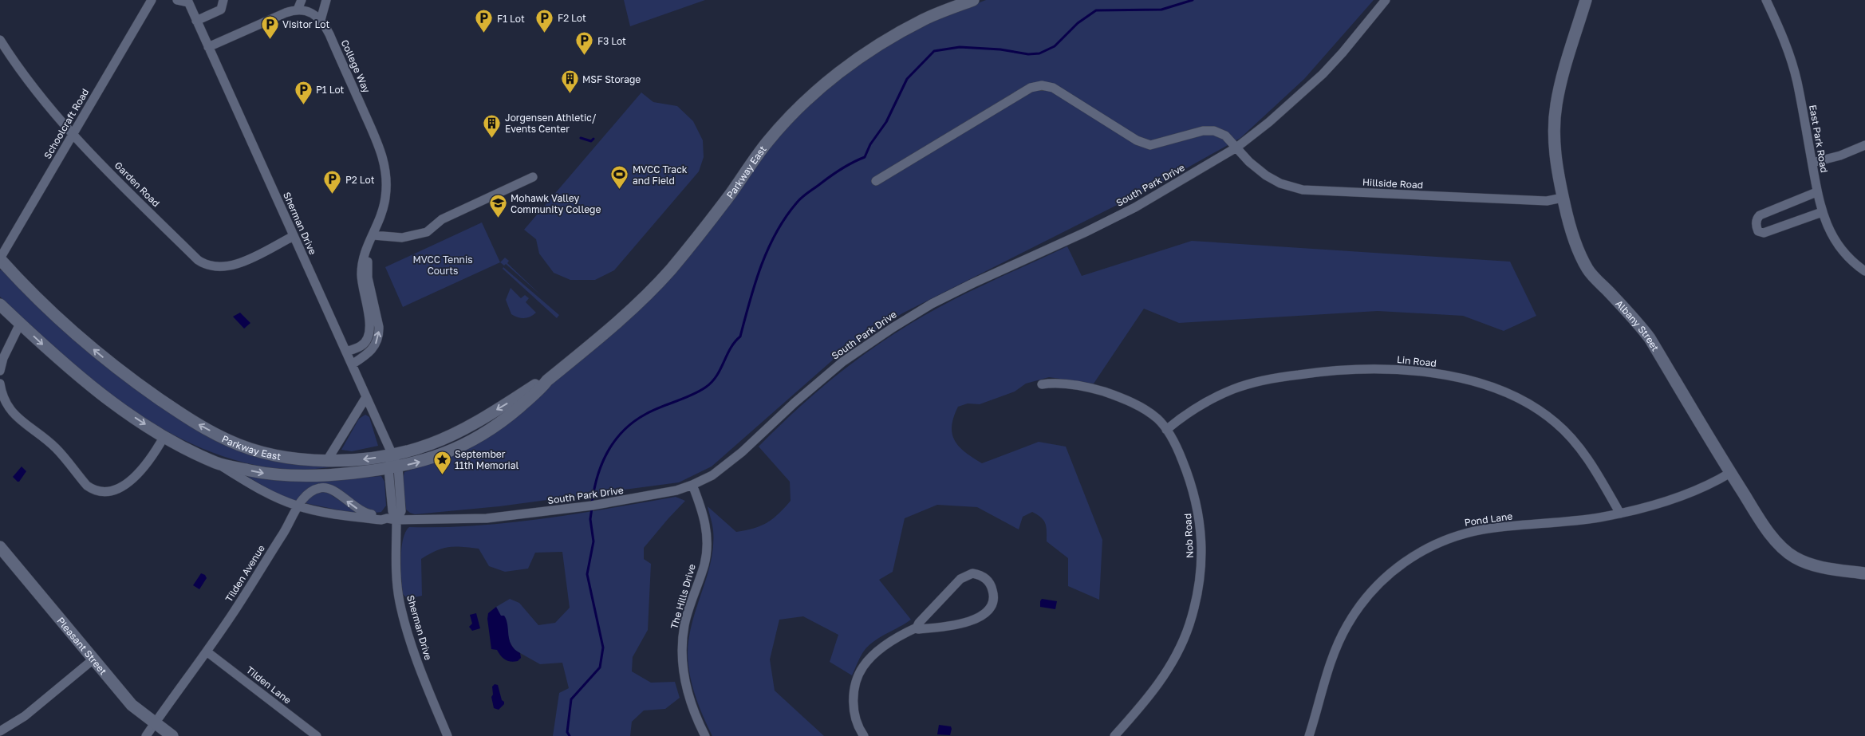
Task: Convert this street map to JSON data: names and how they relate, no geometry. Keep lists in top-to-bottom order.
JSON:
{
  "streets": {
    "street": [
      "College Way",
      "Schoolcraft Road",
      "East Park Road",
      "Parkway East",
      "Hillside Road",
      "Garden Road",
      "South Park Drive",
      "Sherman Drive",
      "Albany Street",
      "Lin Road",
      "Pond Lane",
      "Nob Road",
      "Tilden Avenue",
      "The Hills Drive",
      "Pleasant Street",
      "Tilden Lane"
    ]
  },
  "crossings": [
    ["College Way", "Sherman Drive"],
    ["Schoolcraft Road", "Parkway East"],
    ["Schoolcraft Road", "Garden Road"],
    ["Parkway East", "South Park Drive"],
    ["Parkway East", "Sherman Drive"],
    ["Parkway East", "Tilden Avenue"],
    ["Hillside Road", "South Park Drive"],
    ["Hillside Road", "Albany Street"],
    ["Garden Road", "Sherman Drive"],
    ["South Park Drive", "Sherman Drive"],
    ["South Park Drive", "Tilden Avenue"],
    ["South Park Drive", "The Hills Drive"],
    ["Sherman Drive", "Tilden Avenue"],
    ["Albany Street", "Pond Lane"],
    ["Lin Road", "Pond Lane"],
    ["Lin Road", "Nob Road"],
    ["Tilden Avenue", "Pleasant Street"],
    ["Tilden Avenue", "Tilden Lane"]
  ],
  "parks": ["MVCC Tennis Courts"],
  "places": {
    "parking": [
      "F2 Lot",
      "F1 Lot",
      "Visitor Lot",
      "F3 Lot",
      "P1 Lot",
      "P2 Lot"
    ],
    "building": ["MSF Storage", "Jorgensen Athletic/ Events Center"],
    "sports": ["MVCC Track and Field"],
    "school or university": ["Mohawk Valley Community College"],
    "place": ["September 11th Memorial"]
  }
}
